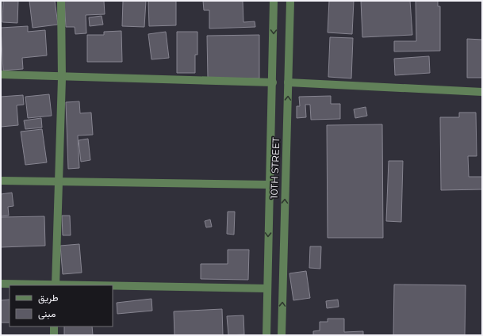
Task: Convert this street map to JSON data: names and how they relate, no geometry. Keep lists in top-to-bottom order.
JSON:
{
  "streets": {
    "street": ["10TH STREET"]
  },
  "legend": ["طريق", "مبنى"]
}
